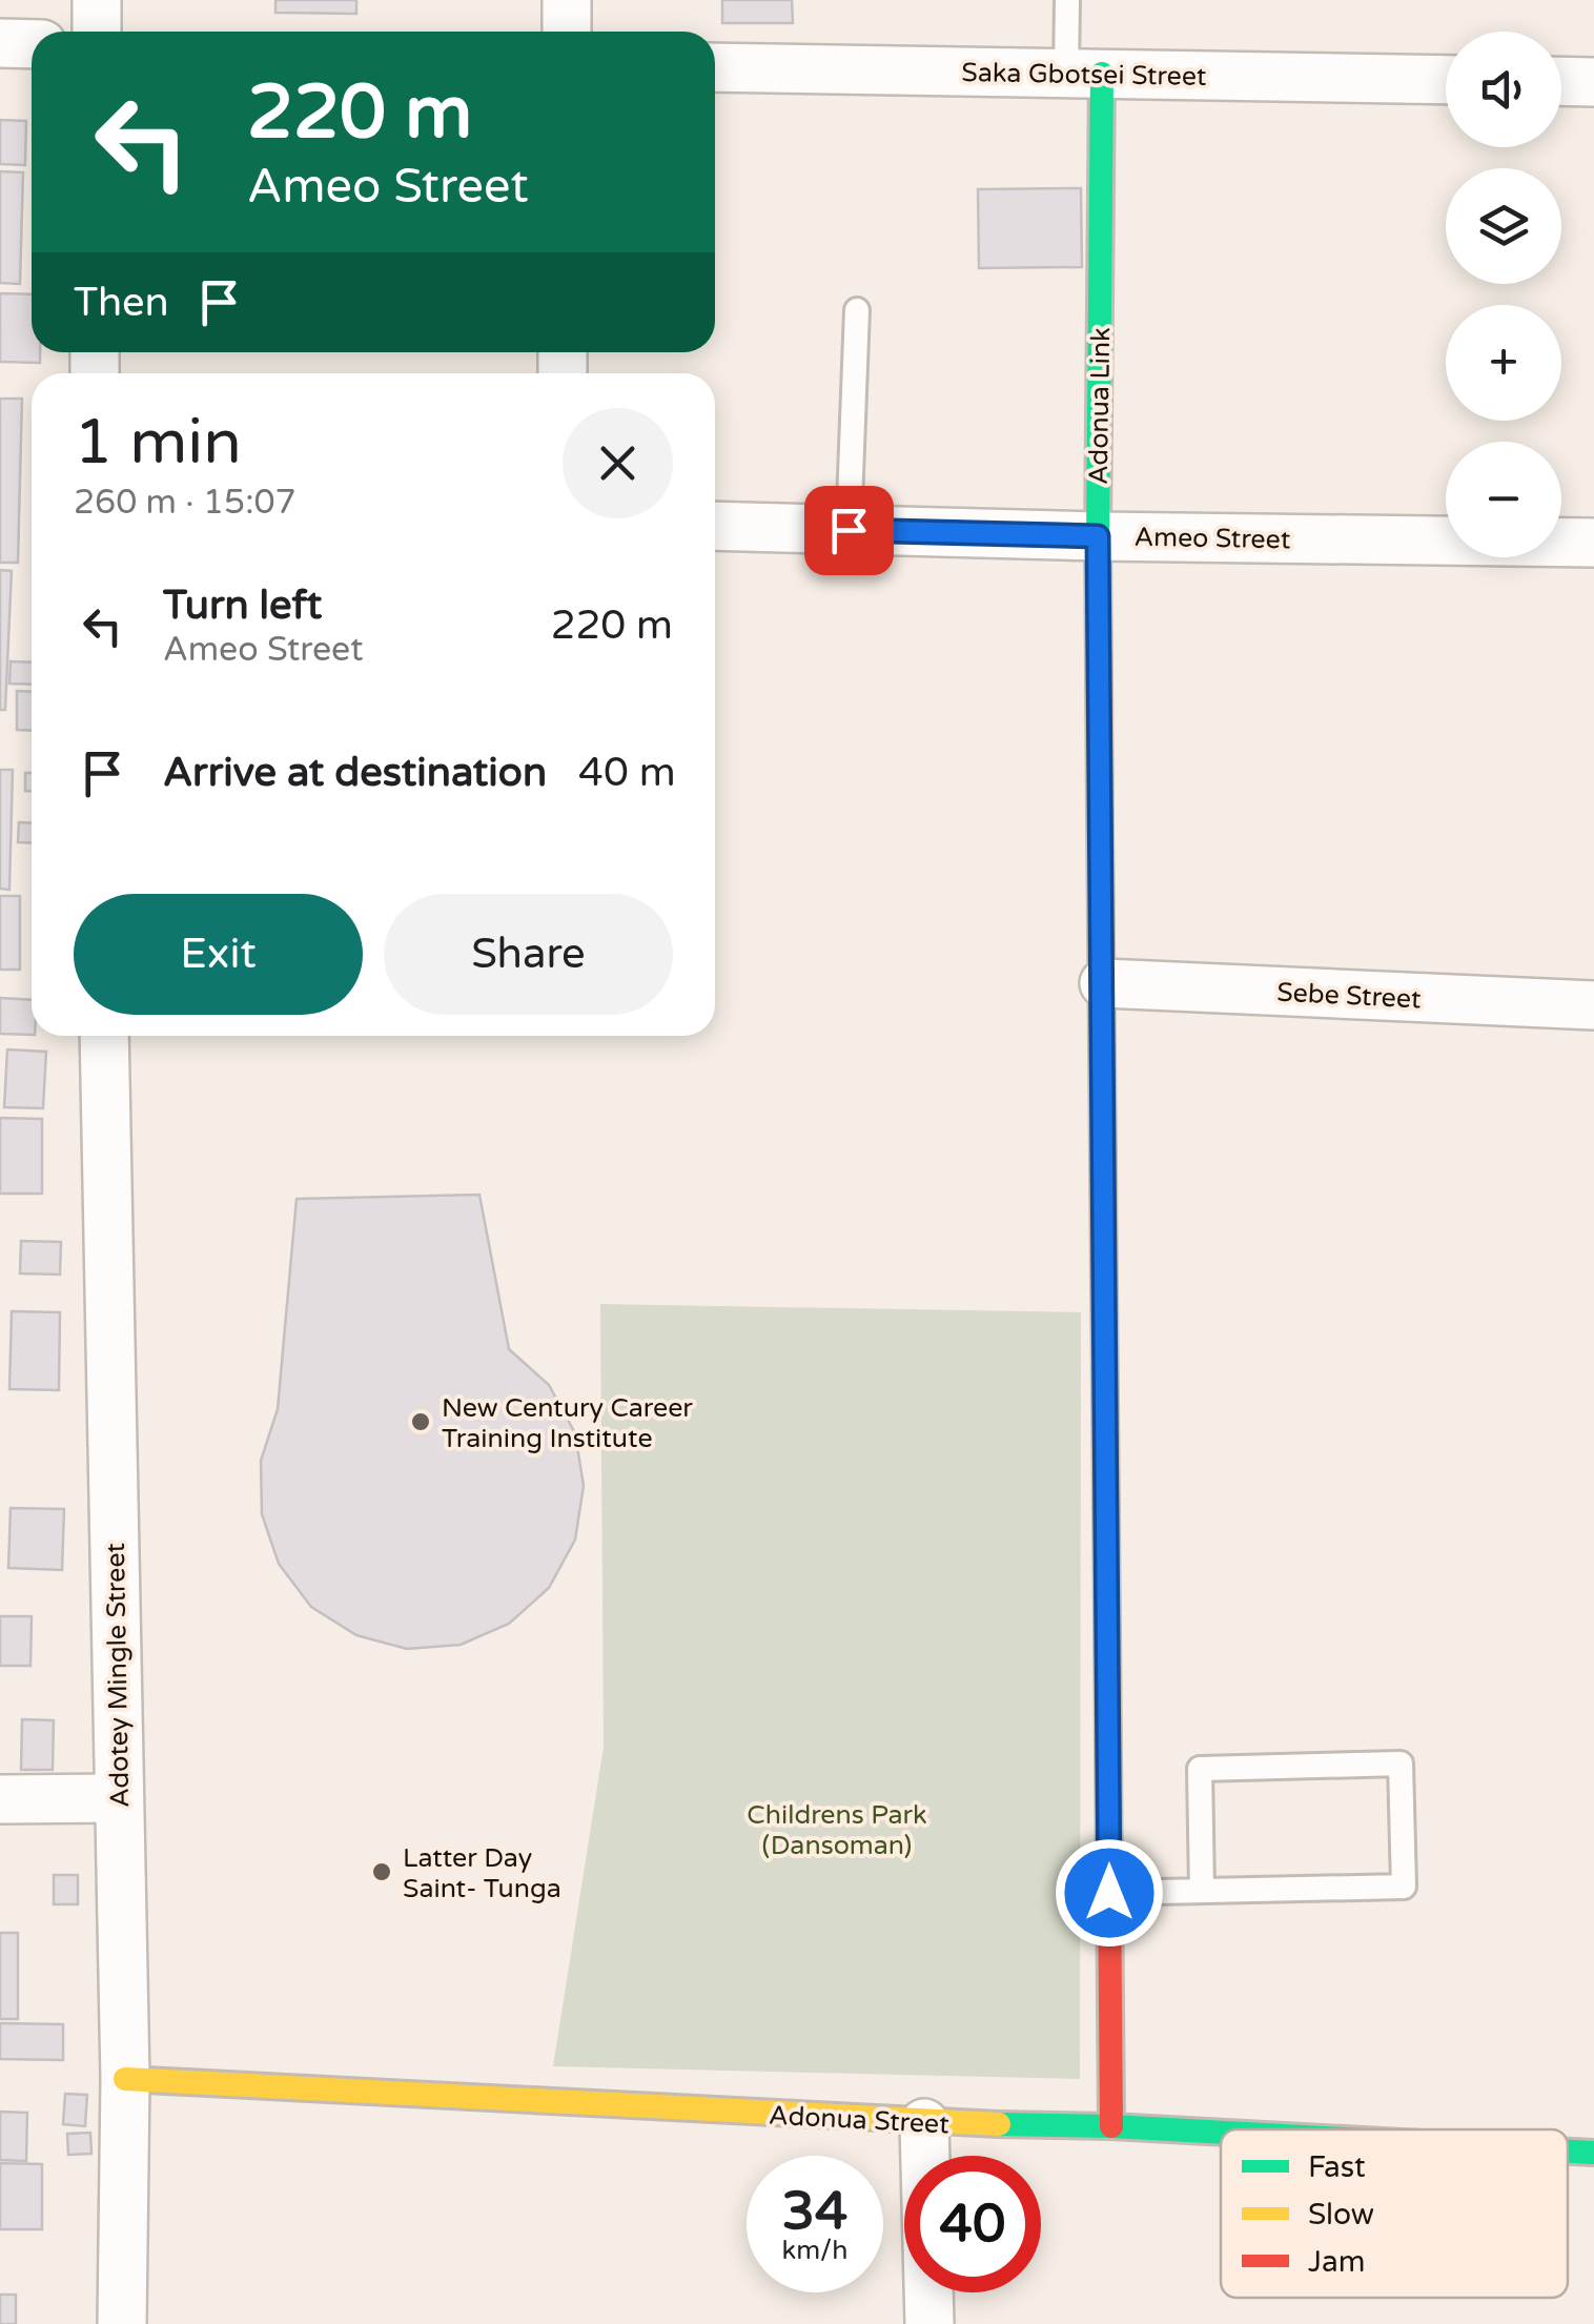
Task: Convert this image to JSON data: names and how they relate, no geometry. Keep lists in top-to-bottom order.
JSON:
{
  "streets": {
    "street": [
      "Saka Gbotsei Street",
      "Adonua Link",
      "Ameo Street",
      "Sebe Street",
      "Adotey Mingle Street",
      "Adonua Street"
    ]
  },
  "crossings": [
    ["Saka Gbotsei Street", "Adonua Link"],
    ["Adonua Link", "Ameo Street"],
    ["Adonua Link", "Sebe Street"],
    ["Adonua Link", "Adonua Street"],
    ["Adotey Mingle Street", "Adonua Street"]
  ],
  "parks": ["Childrens Park (Dansoman)"],
  "places": ["New Century Career Training Institute", "Latter Day Saint- Tunga"],
  "legend": ["Fast", "Slow", "Jam"],
  "page": {
    "map_buttons": ["+", "−"],
    "turn": ["220 m", "Ameo Street"],
    "then": "Then",
    "heading": ["1 min", "260 m · 15:07"],
    "list": [
      {
        "name": "Turn left",
        "note": "Ameo Street",
        "value": "220 m"
      },
      {
        "name": "Arrive at destination",
        "value": "40 m"
      }
    ],
    "buttons": ["Exit", "Share"],
    "speed": "34 km/h",
    "limit": "40"
  }
}
